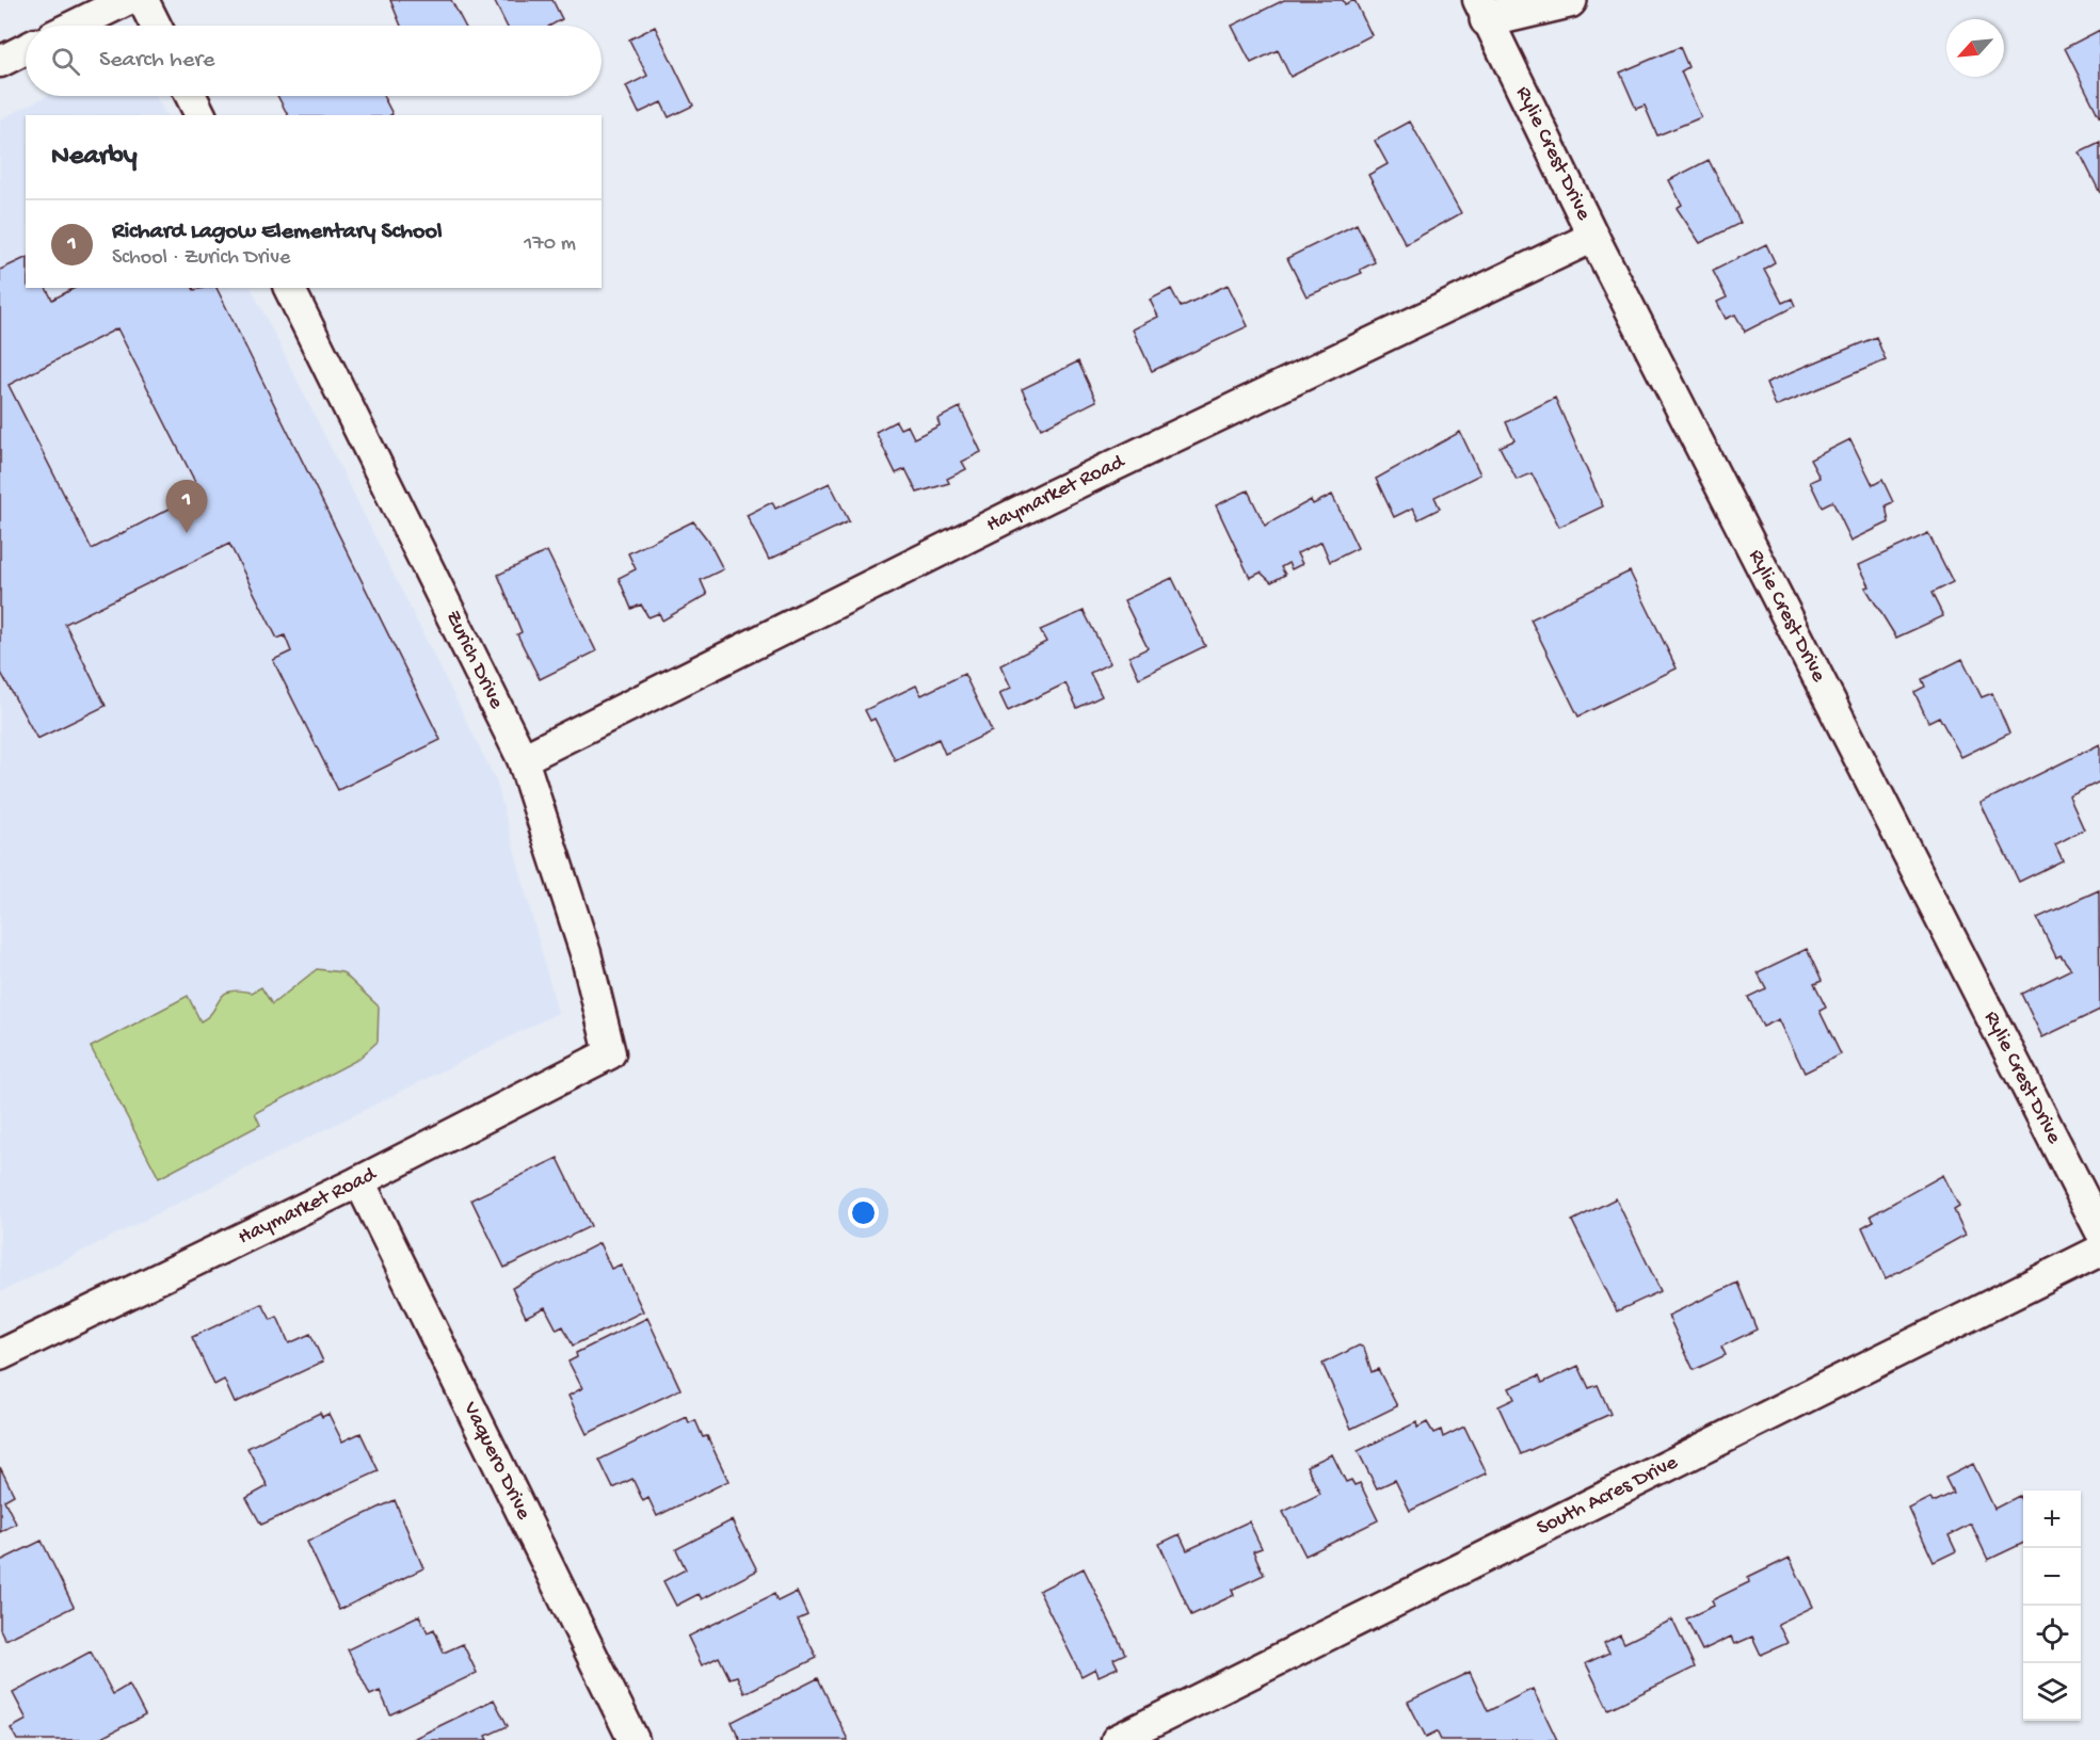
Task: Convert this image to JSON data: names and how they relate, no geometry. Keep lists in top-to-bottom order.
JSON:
{
  "streets": {
    "street": [
      "Rylie Crest Drive",
      "Haymarket Road",
      "Zurich Drive",
      "Vaquero Drive",
      "South Acres Drive"
    ]
  },
  "crossings": [
    ["Rylie Crest Drive", "Haymarket Road"],
    ["Haymarket Road", "Zurich Drive"],
    ["Haymarket Road", "Vaquero Drive"]
  ],
  "north": "bottom left",
  "page": {
    "search": "Search here",
    "heading": "Nearby",
    "list": [
      {
        "mark": "1",
        "name": "Richard Lagow Elementary School",
        "note": "School · Zurich Drive",
        "value": "170 m"
      }
    ],
    "pins": "1",
    "map_buttons": ["+", "−"]
  }
}
